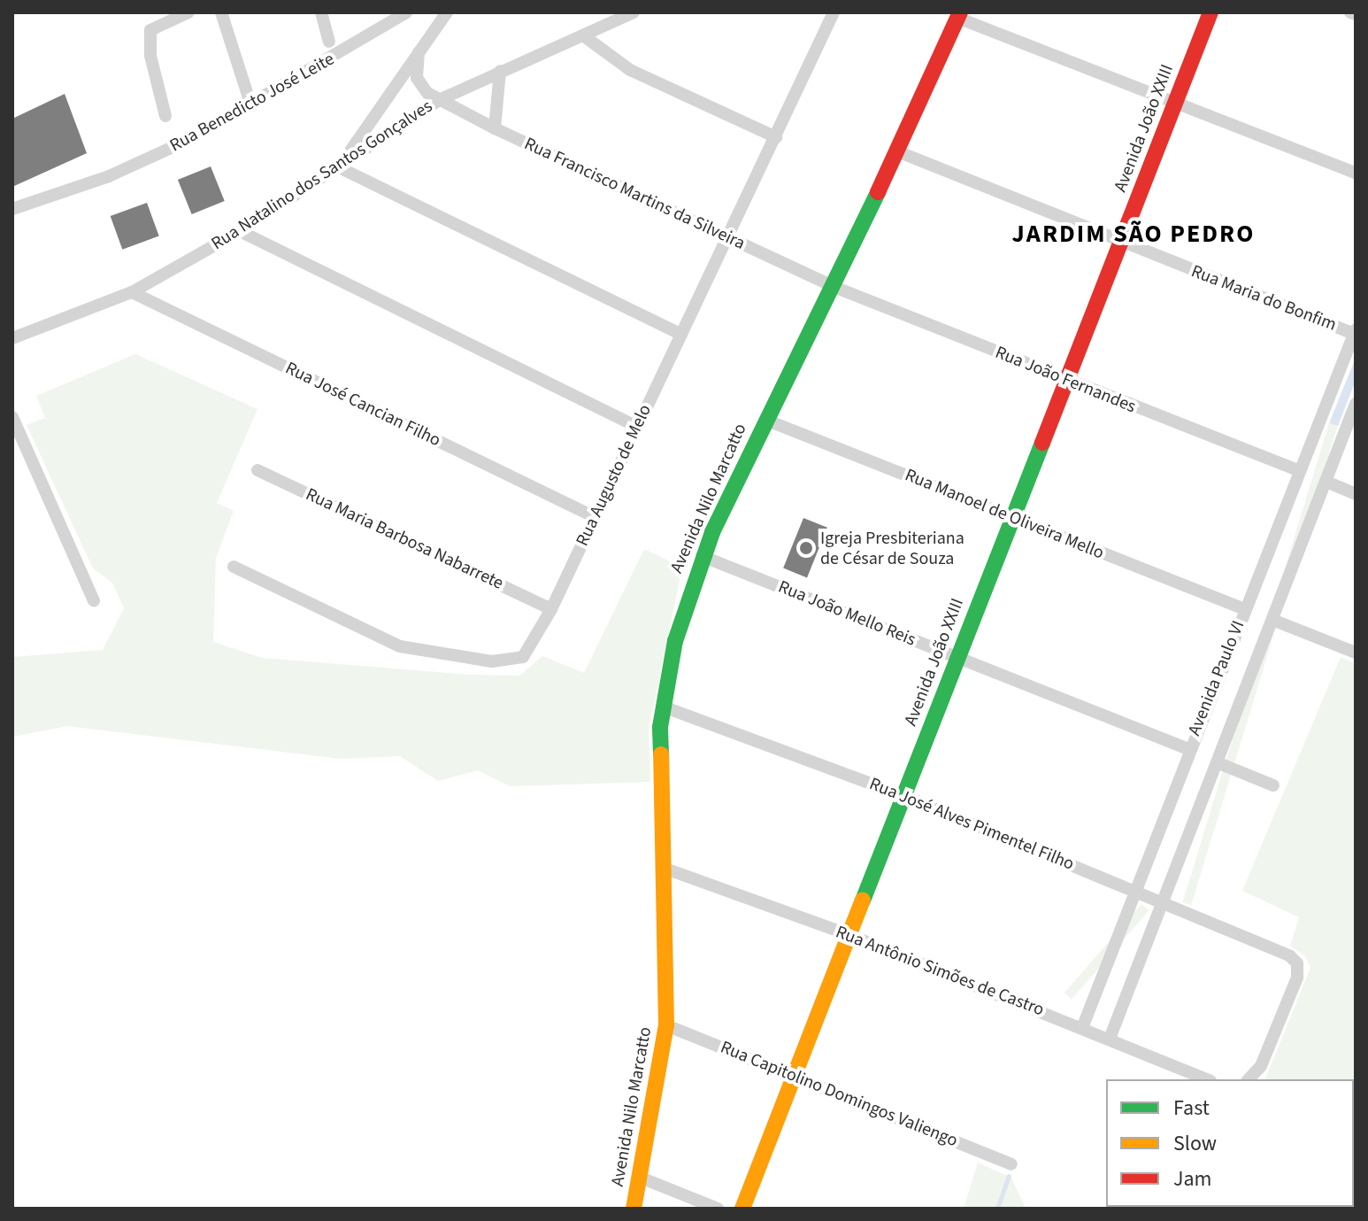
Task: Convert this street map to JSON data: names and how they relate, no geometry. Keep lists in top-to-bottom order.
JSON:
{
  "streets": {
    "street": [
      "Rua Benedicto José Leite",
      "Avenida João XXIII",
      "Rua Natalino dos Santos Gonçalves",
      "Rua Francisco Martins da Silveira",
      "Rua Maria do Bonfim",
      "Rua João Fernandes",
      "Rua José Cancian Filho",
      "Rua Augusto de Melo",
      "Avenida Nilo Marcatto",
      "Rua Manoel de Oliveira Mello",
      "Rua Maria Barbosa Nabarrete",
      "Rua João Mello Reis",
      "Avenida Paulo VI",
      "Rua José Alves Pimentel Filho",
      "Rua Antônio Simões de Castro",
      "Rua Capitolino Domingos Valiengo"
    ]
  },
  "crossings": [
    ["Avenida João XXIII", "Rua Maria do Bonfim"],
    ["Avenida João XXIII", "Rua João Fernandes"],
    ["Avenida João XXIII", "Rua Manoel de Oliveira Mello"],
    ["Avenida João XXIII", "Rua João Mello Reis"],
    ["Avenida João XXIII", "Rua José Alves Pimentel Filho"],
    ["Avenida João XXIII", "Rua Antônio Simões de Castro"],
    ["Avenida João XXIII", "Rua Capitolino Domingos Valiengo"],
    ["Rua Natalino dos Santos Gonçalves", "Rua Francisco Martins da Silveira"],
    ["Rua Natalino dos Santos Gonçalves", "Rua José Cancian Filho"],
    ["Rua Francisco Martins da Silveira", "Rua João Fernandes"],
    ["Rua Francisco Martins da Silveira", "Rua Augusto de Melo"],
    ["Rua Francisco Martins da Silveira", "Avenida Nilo Marcatto"],
    ["Rua Maria do Bonfim", "Avenida Nilo Marcatto"],
    ["Rua Maria do Bonfim", "Avenida Paulo VI"],
    ["Rua João Fernandes", "Avenida Nilo Marcatto"],
    ["Rua João Fernandes", "Avenida Paulo VI"],
    ["Rua José Cancian Filho", "Rua Augusto de Melo"],
    ["Rua Augusto de Melo", "Rua Maria Barbosa Nabarrete"],
    ["Avenida Nilo Marcatto", "Rua Manoel de Oliveira Mello"],
    ["Avenida Nilo Marcatto", "Rua João Mello Reis"],
    ["Avenida Nilo Marcatto", "Rua José Alves Pimentel Filho"],
    ["Avenida Nilo Marcatto", "Rua Antônio Simões de Castro"],
    ["Avenida Nilo Marcatto", "Rua Capitolino Domingos Valiengo"],
    ["Rua Manoel de Oliveira Mello", "Avenida Paulo VI"],
    ["Rua João Mello Reis", "Avenida Paulo VI"],
    ["Avenida Paulo VI", "Rua José Alves Pimentel Filho"],
    ["Avenida Paulo VI", "Rua Antônio Simões de Castro"]
  ],
  "districts": ["JARDIM SÃO PEDRO"],
  "places": ["Igreja Presbiteriana de César de Souza"],
  "legend": ["Fast", "Slow", "Jam"]
}
